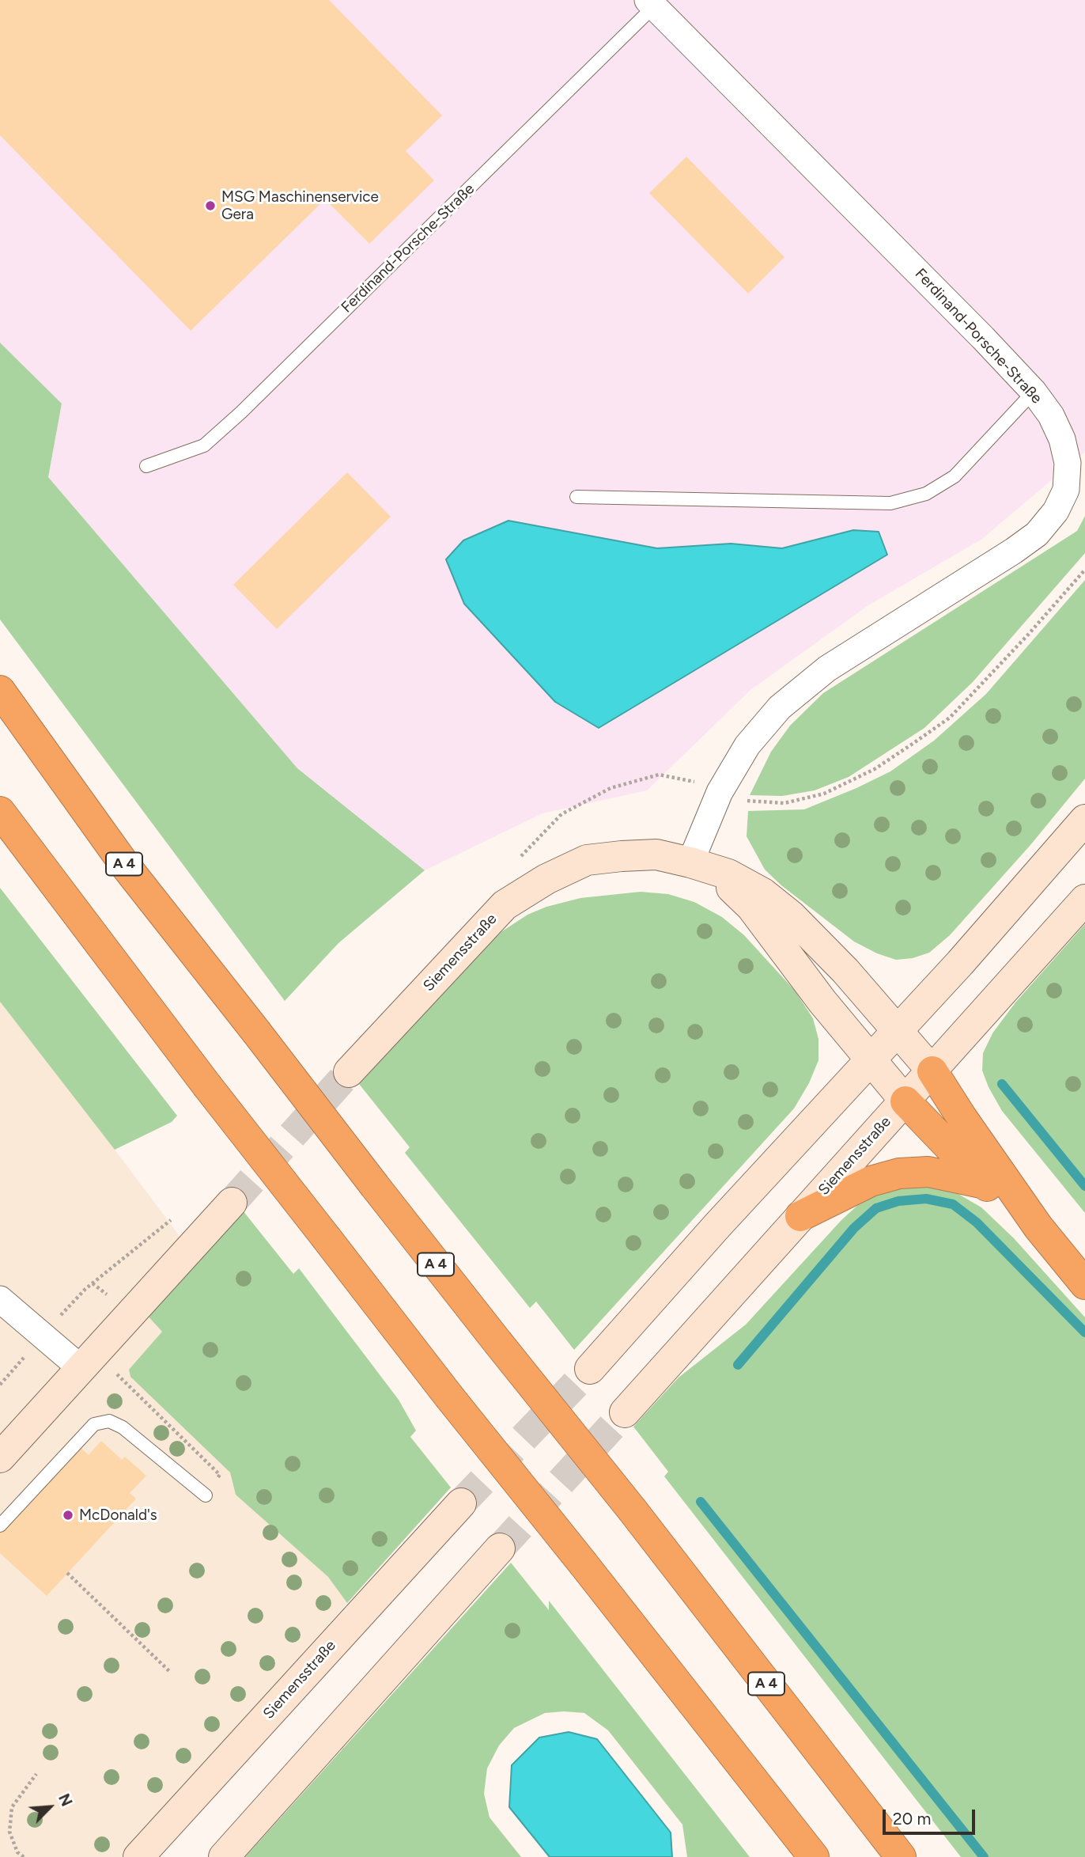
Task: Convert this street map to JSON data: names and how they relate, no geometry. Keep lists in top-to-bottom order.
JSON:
{
  "streets": {
    "highway": ["A 4"],
    "main road": ["Siemensstraße"],
    "street": ["Ferdinand-Porsche-Straße"]
  },
  "crossings": [
    ["Ferdinand-Porsche-Straße", "Siemensstraße"]
  ],
  "places": ["MSG Maschinenservice Gera", "McDonald's"],
  "scale_bar": "20 m",
  "north": "top right"
}
